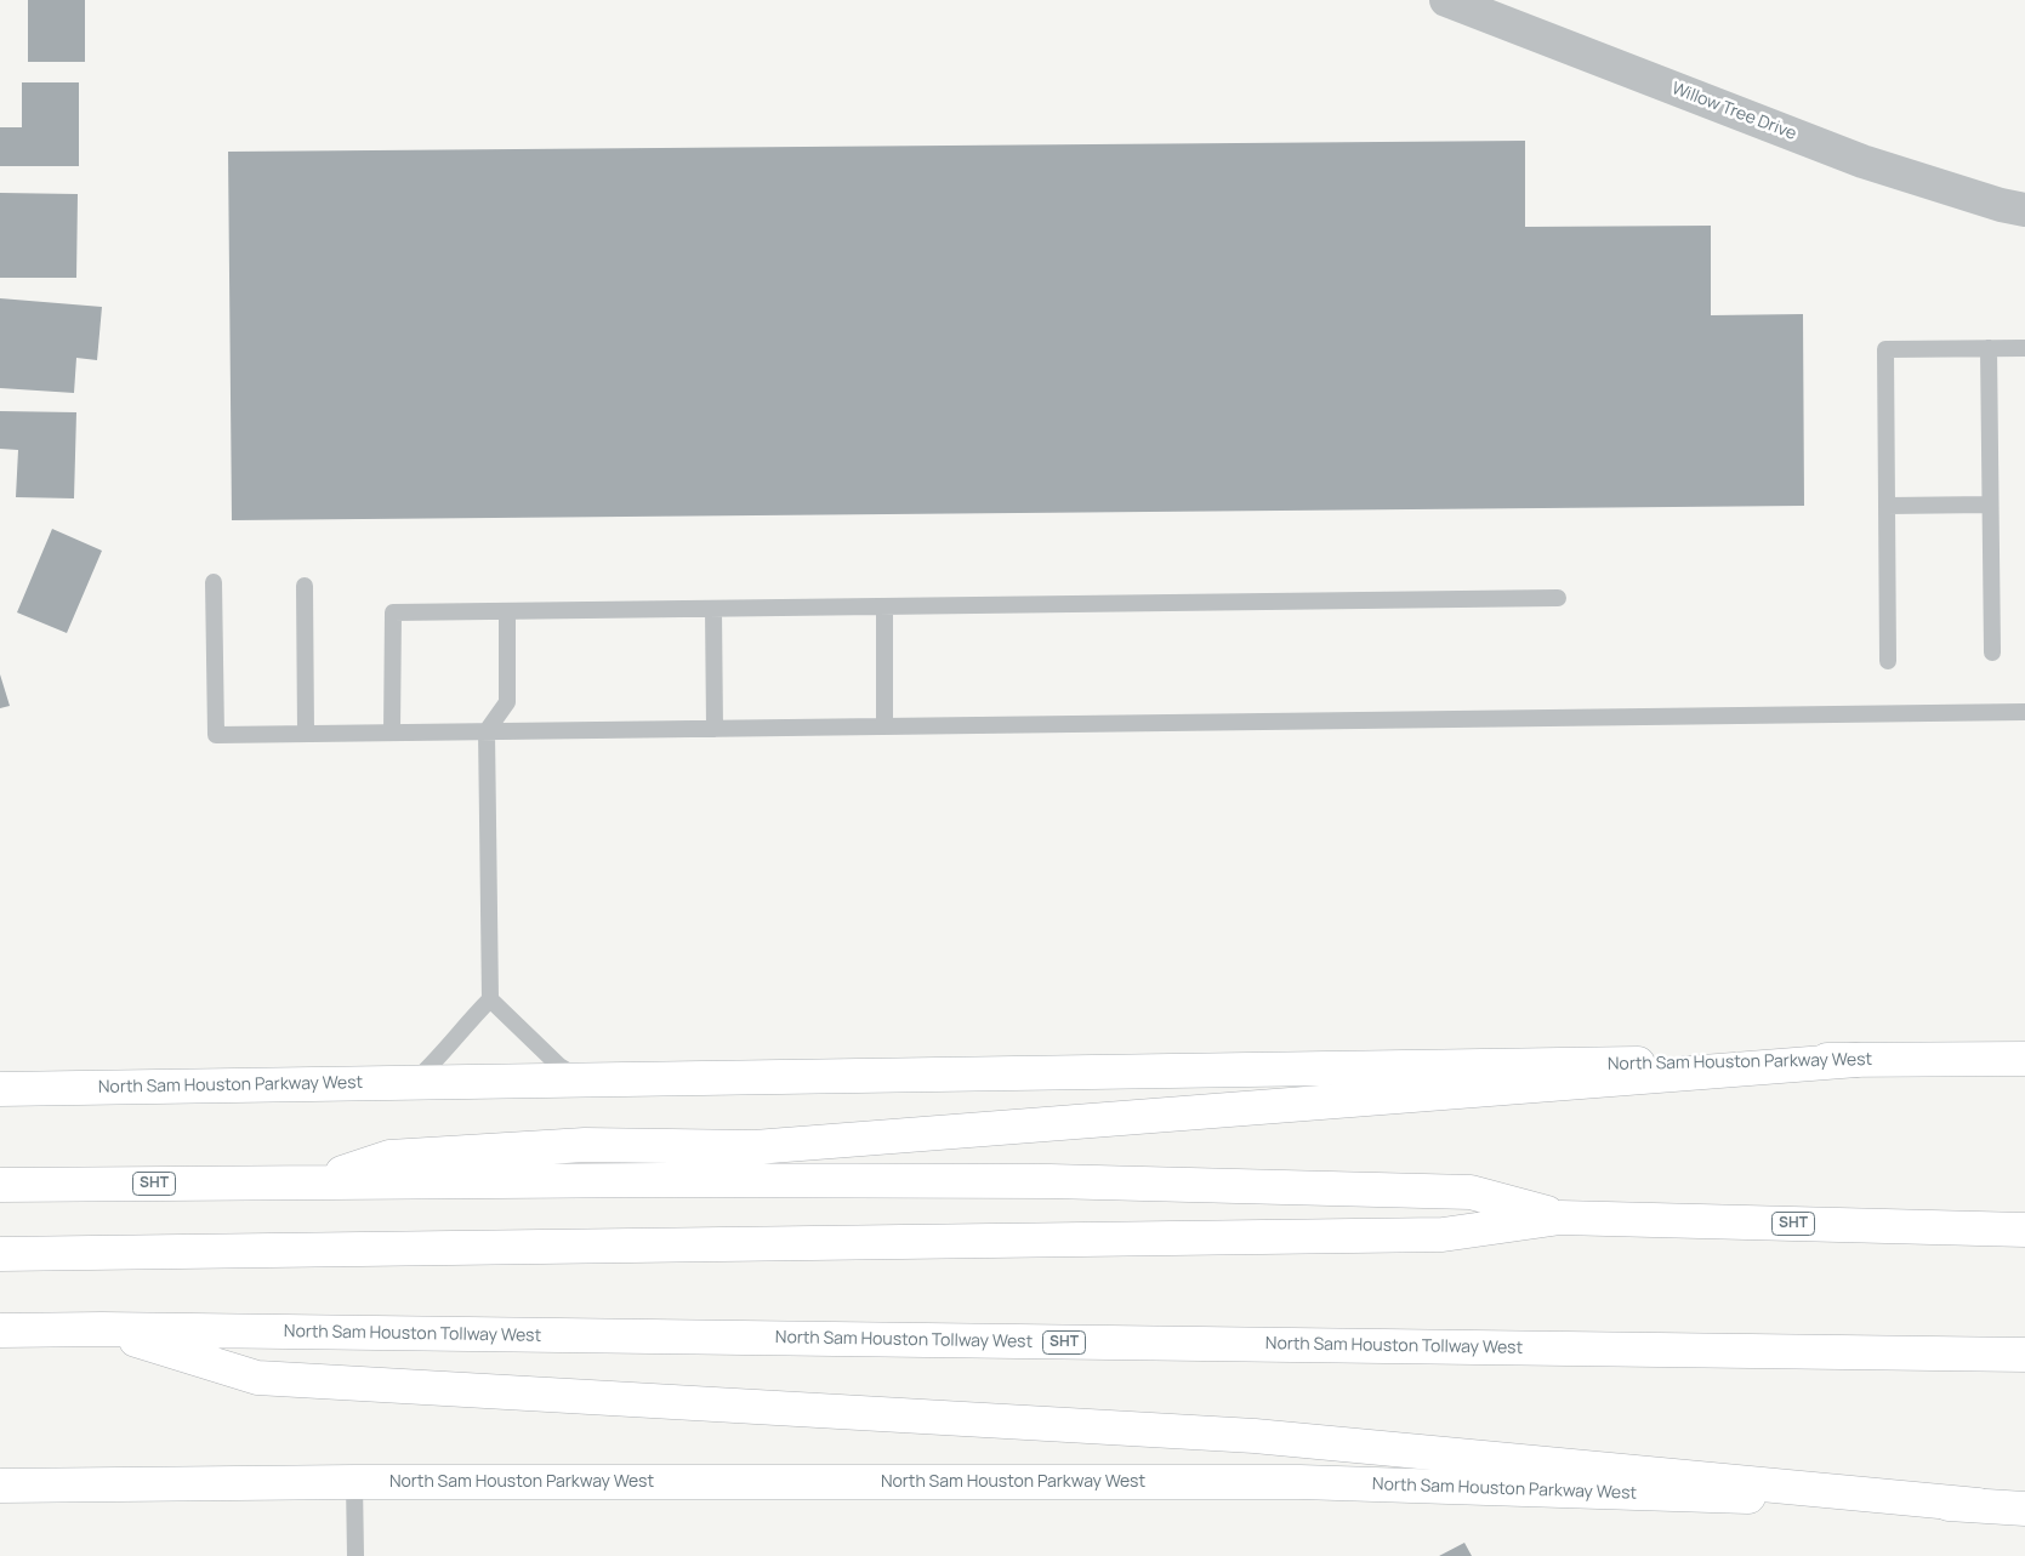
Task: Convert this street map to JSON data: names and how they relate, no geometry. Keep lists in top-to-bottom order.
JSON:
{
  "streets": {
    "main road": ["North Sam Houston Parkway West", "SHT", "North Sam Houston Tollway West"],
    "street": ["Willow Tree Drive"]
  }
}
